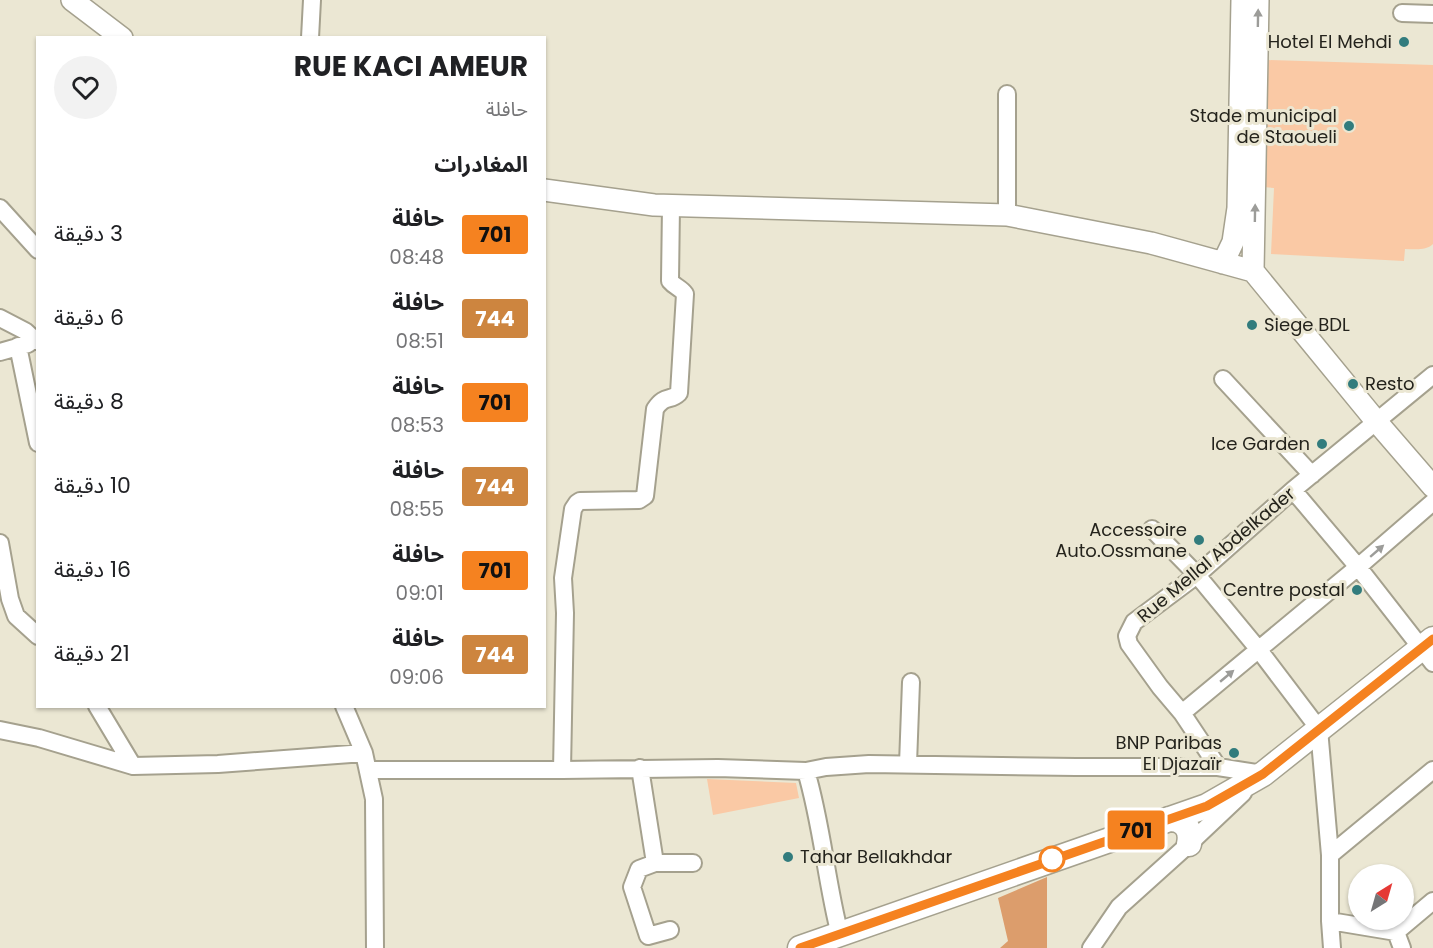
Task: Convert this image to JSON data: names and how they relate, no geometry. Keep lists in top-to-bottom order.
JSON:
{
  "streets": {
    "street": ["Rue Mellal Abdelkader"]
  },
  "places": [
    "Hotel El Mehdi",
    "Stade municipal de Staoueli",
    "Siege BDL",
    "Resto",
    "Ice Garden",
    "Accessoire Auto.Ossmane",
    "Centre postal",
    "BNP Paribas El Djazaïr",
    "Tahar Bellakhdar"
  ],
  "lines": ["bus line 701"],
  "north": "top right",
  "page": {
    "on_map": "701",
    "heading": [
      ["RUE KACI AMEUR", "حافلة"],
      "المغادرات"
    ],
    "list": [
      {
        "mark": "701",
        "name": "حافلة",
        "note": "08:48",
        "value": "3 دقيقة"
      },
      {
        "mark": "744",
        "name": "حافلة",
        "note": "08:51",
        "value": "6 دقيقة"
      },
      {
        "mark": "701",
        "name": "حافلة",
        "note": "08:53",
        "value": "8 دقيقة"
      },
      {
        "mark": "744",
        "name": "حافلة",
        "note": "08:55",
        "value": "10 دقيقة"
      },
      {
        "mark": "701",
        "name": "حافلة",
        "note": "09:01",
        "value": "16 دقيقة"
      },
      {
        "mark": "744",
        "name": "حافلة",
        "note": "09:06",
        "value": "21 دقيقة"
      }
    ]
  }
}
